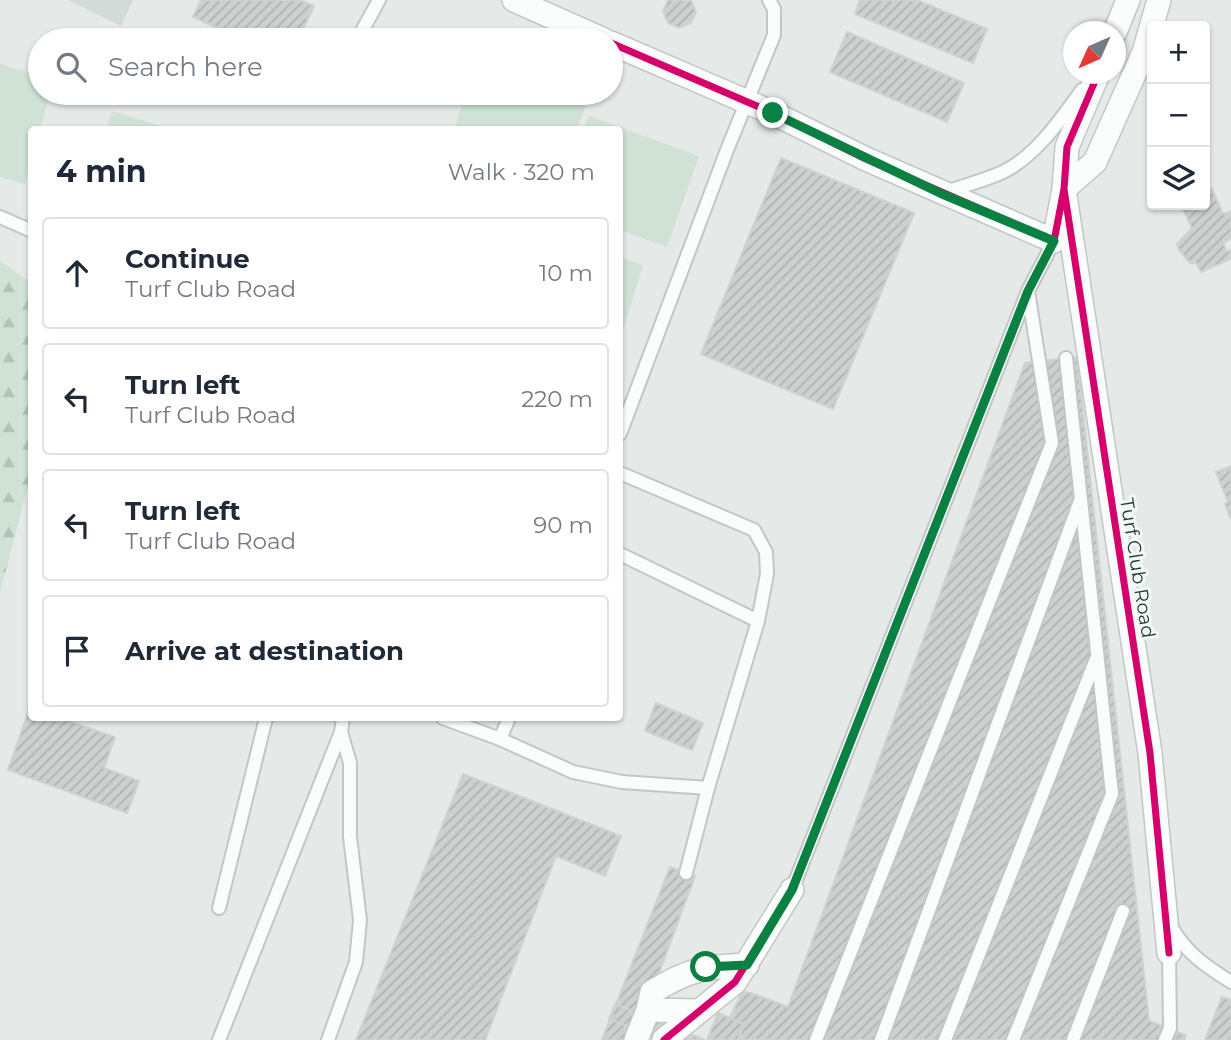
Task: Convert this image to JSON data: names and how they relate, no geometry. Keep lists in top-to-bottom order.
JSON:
{
  "streets": {
    "street": ["Turf Club Road"]
  },
  "north": "bottom left",
  "page": {
    "map_buttons": ["+", "−"],
    "search": "Search here",
    "heading": ["4 min", "Walk · 320 m"],
    "list": [
      ["Continue", "Turf Club Road", "10 m"],
      ["Turn left", "Turf Club Road", "220 m"],
      ["Turn left", "Turf Club Road", "90 m"],
      "Arrive at destination"
    ]
  }
}
